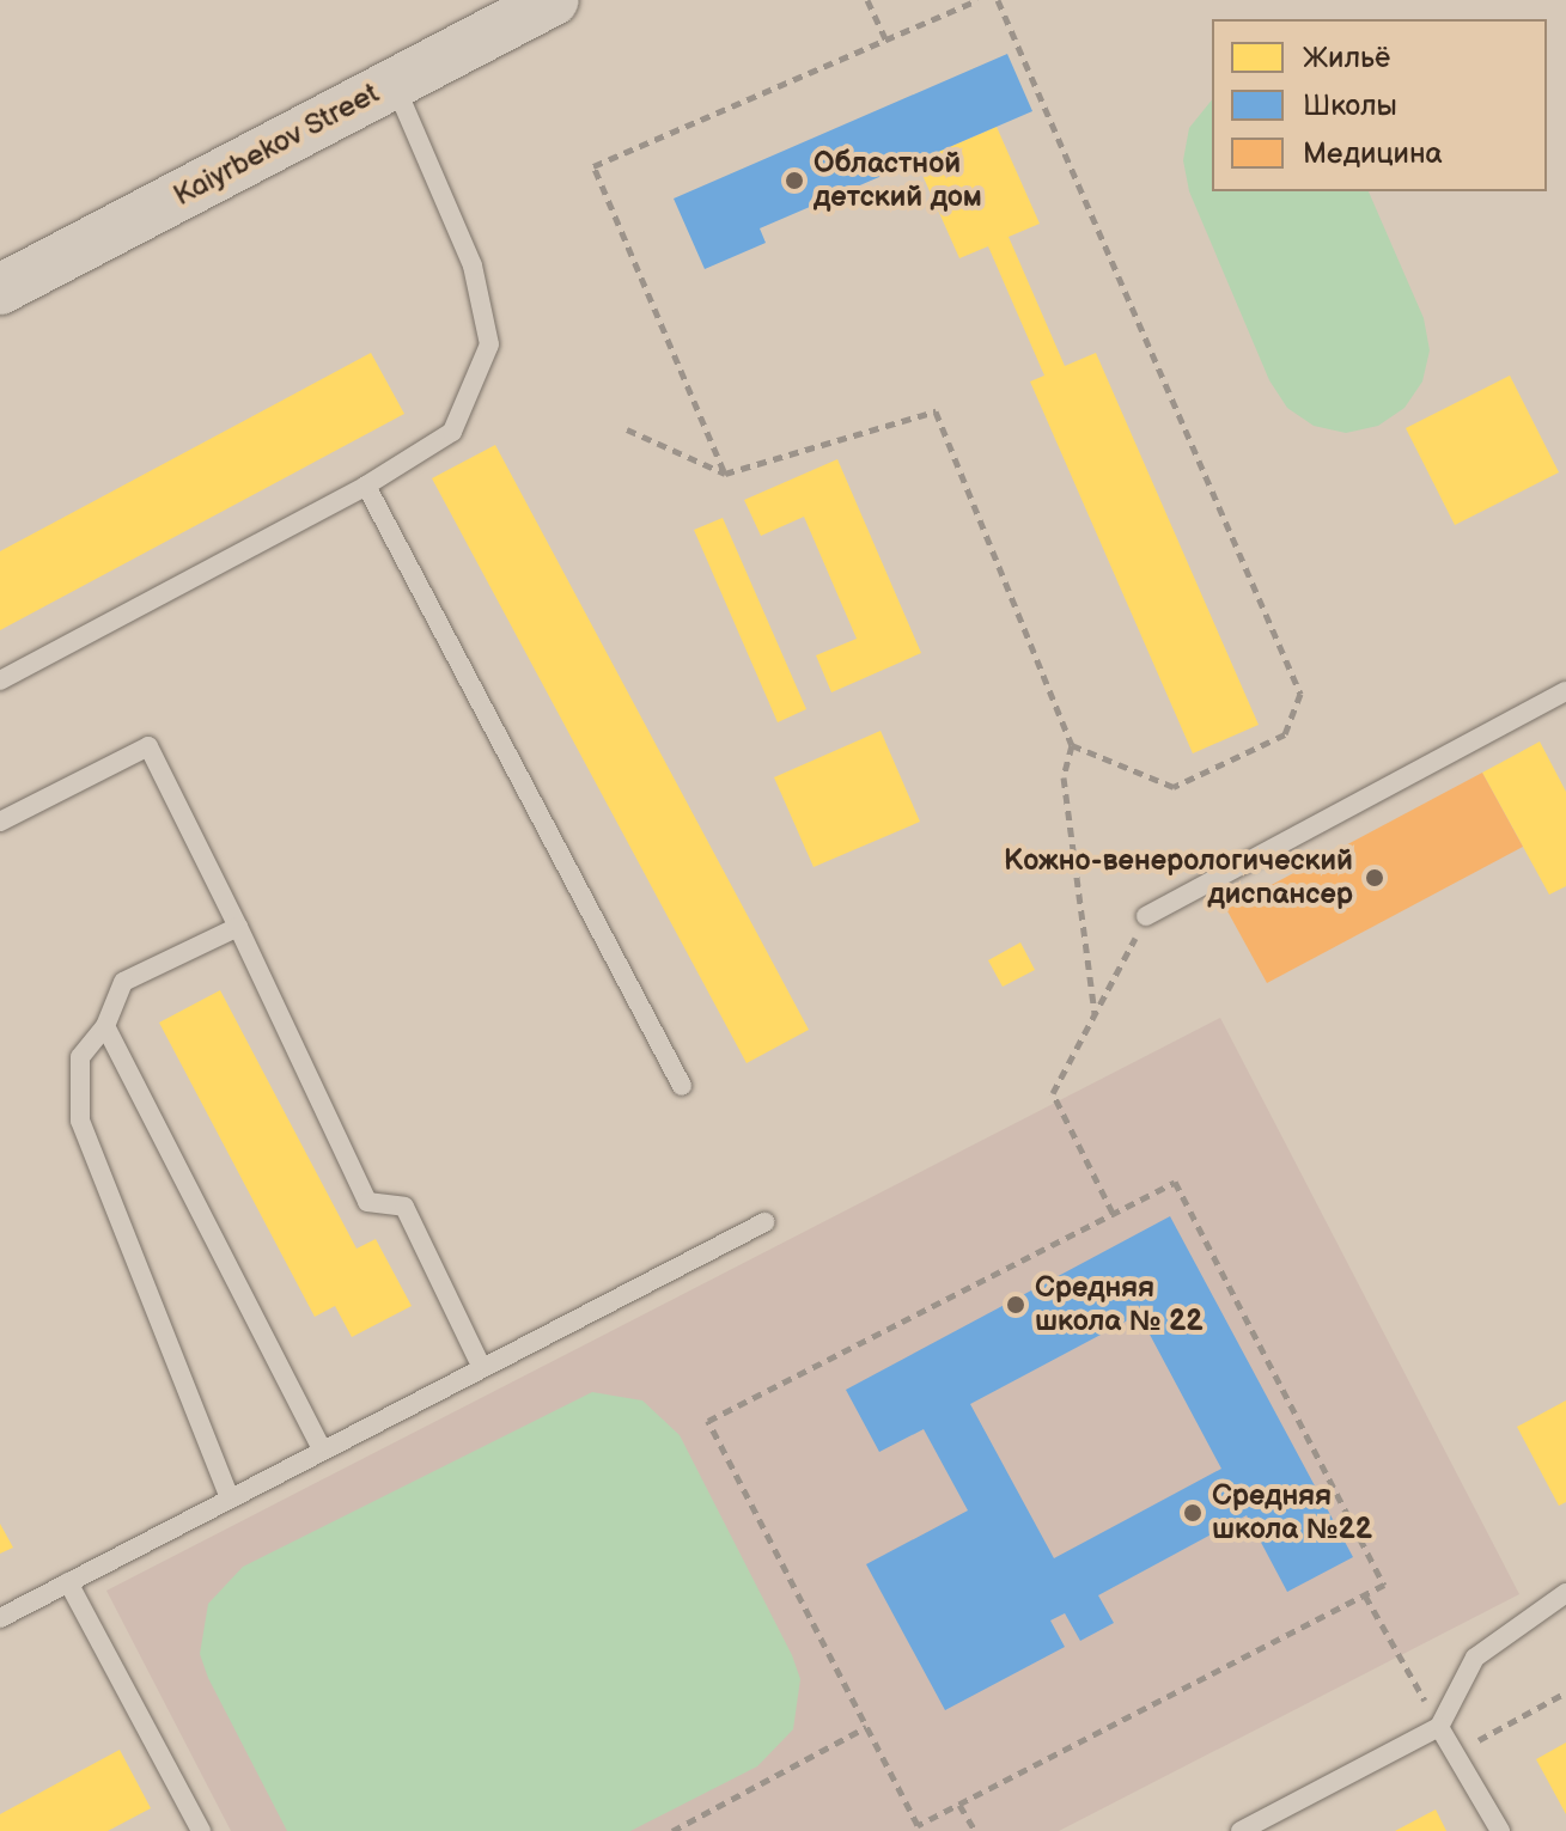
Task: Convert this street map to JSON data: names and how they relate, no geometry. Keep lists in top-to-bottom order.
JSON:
{
  "streets": {
    "main road": ["Kaiyrbekov Street"]
  },
  "places": [
    "Областной детский дом",
    "Кожно-венерологический диспансер",
    "Средняя школа № 22",
    "Средняя школа №22"
  ],
  "legend": ["Жильё", "Школы", "Медицина"]
}
